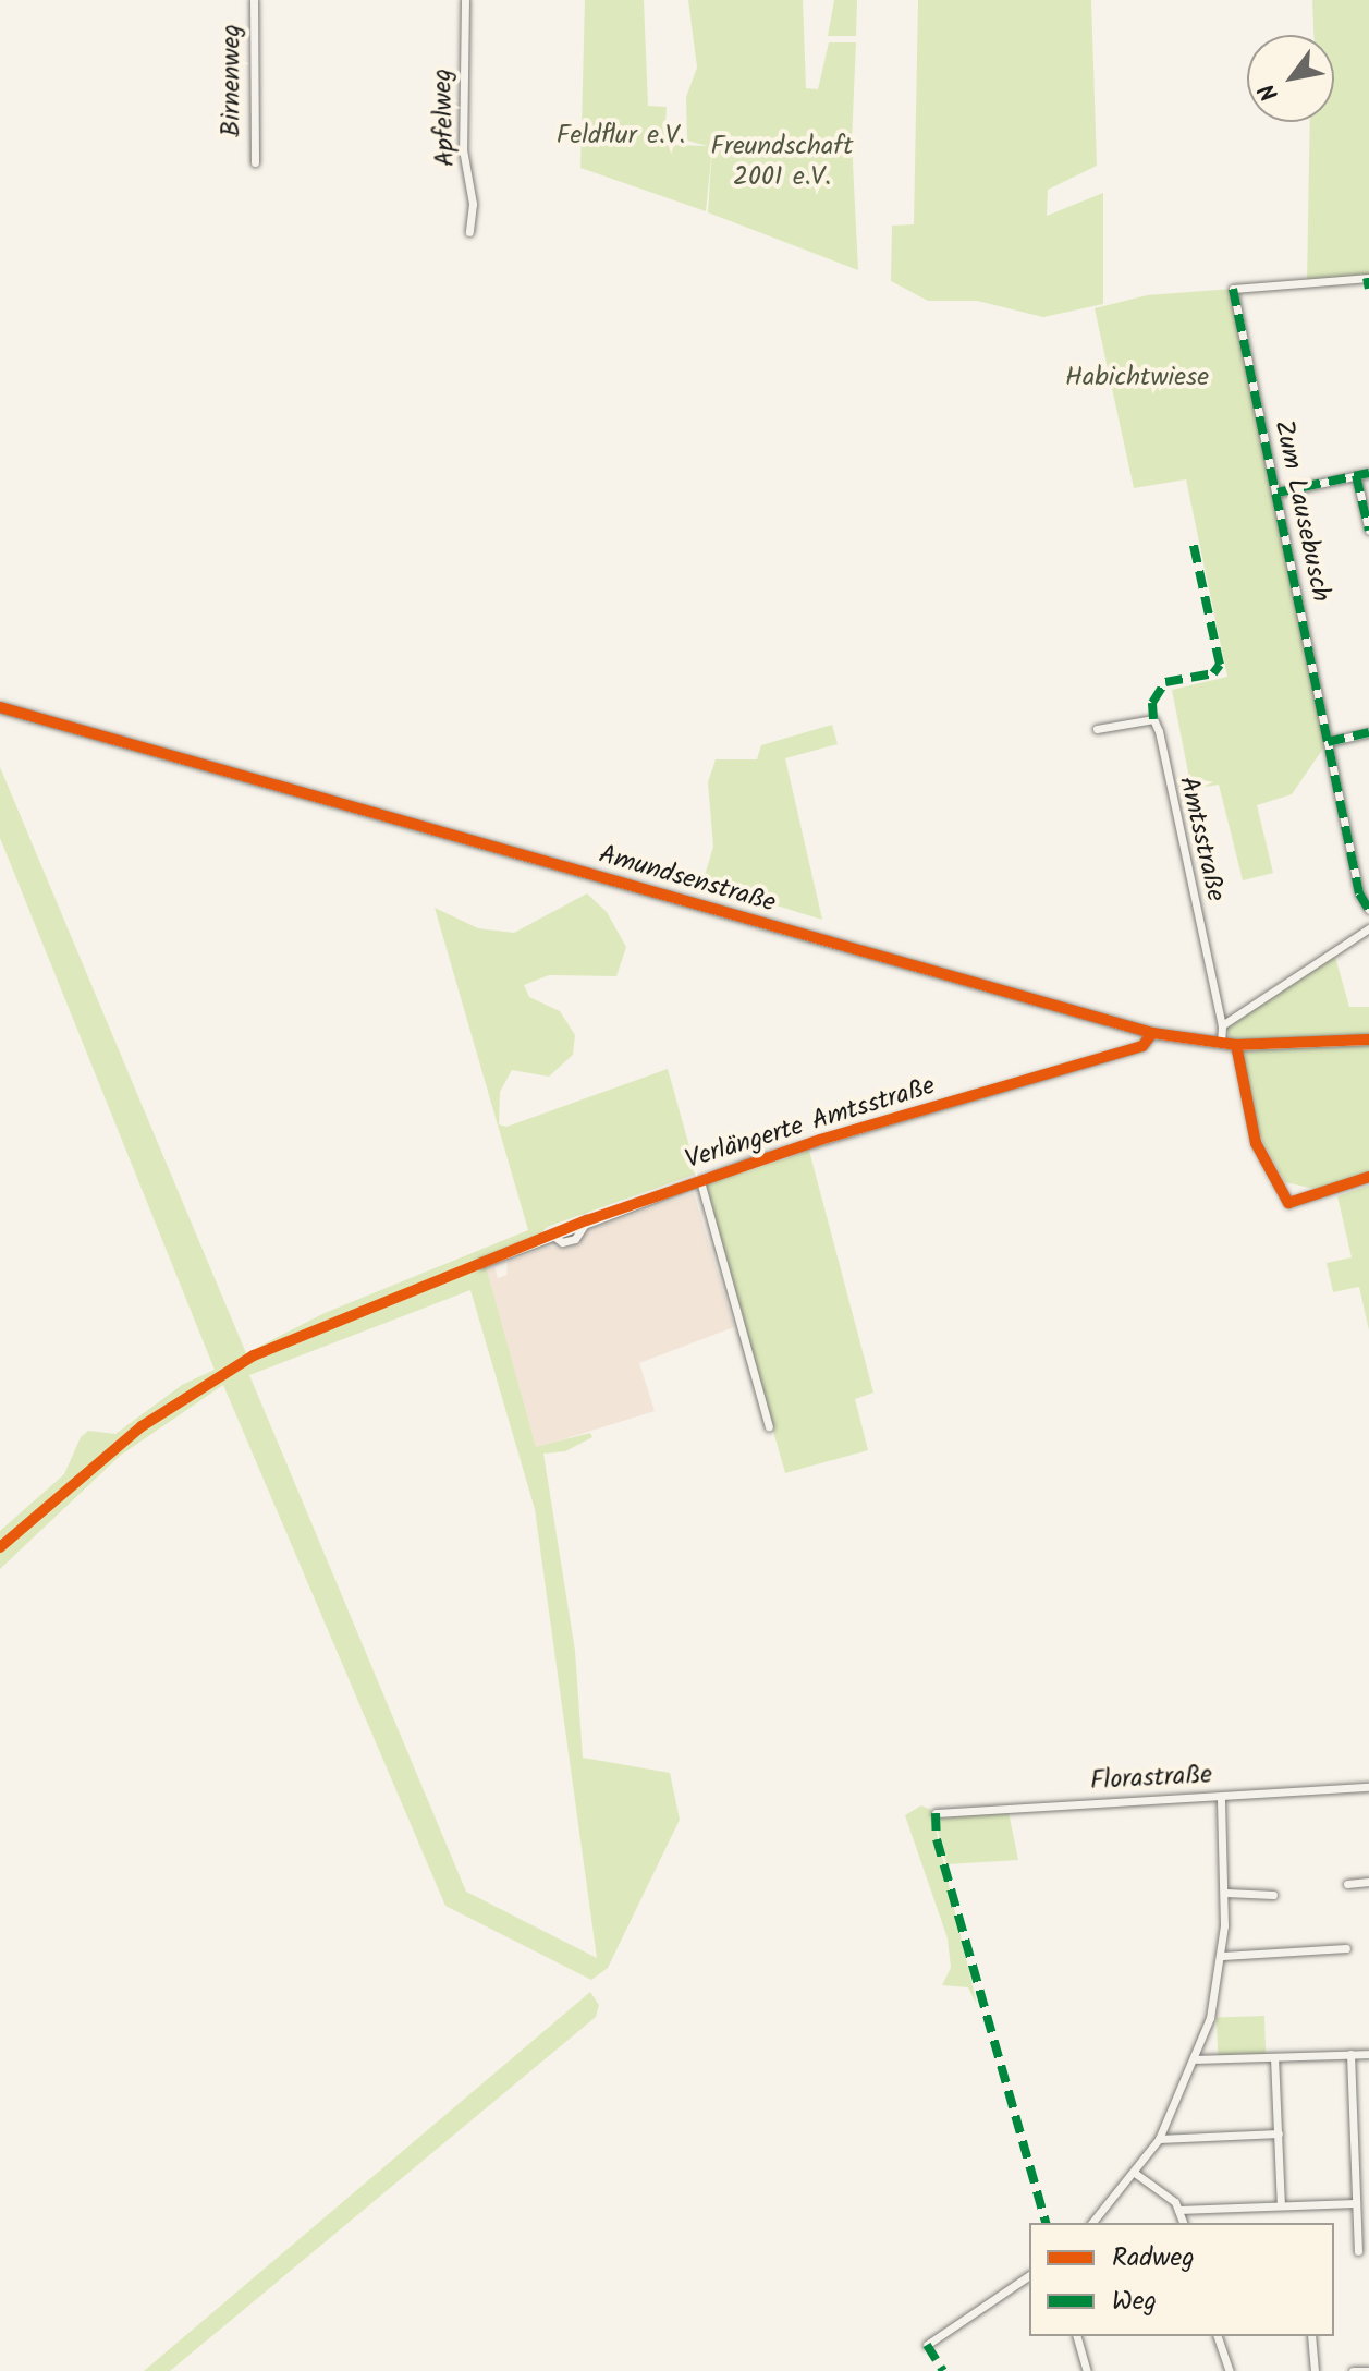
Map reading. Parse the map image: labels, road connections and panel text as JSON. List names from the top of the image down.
{
  "streets": {
    "street": [
      "Birnenweg",
      "Apfelweg",
      "Zum Lausebusch",
      "Amtsstraße",
      "Amundsenstraße",
      "Verlängerte Amtsstraße",
      "Florastraße"
    ]
  },
  "crossings": [
    ["Amtsstraße", "Amundsenstraße"],
    ["Amundsenstraße", "Verlängerte Amtsstraße"]
  ],
  "parks": ["Feldflur e.V.", "Freundschaft 2001 e.V.", "Habichtwiese"],
  "legend": ["Radweg", "Weg"],
  "north": "bottom left"
}
